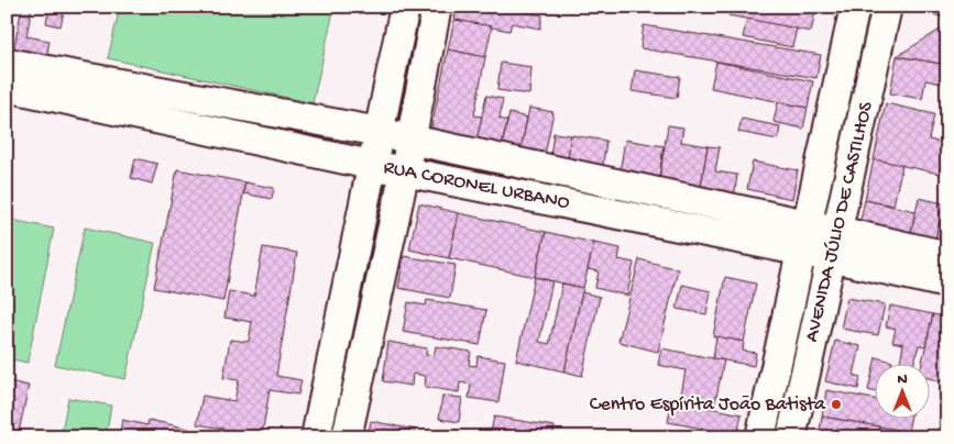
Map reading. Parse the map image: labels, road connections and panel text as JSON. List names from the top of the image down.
{
  "streets": {
    "street": ["RUA CORONEL URBANO", "AVENIDA JÚLIO DE CASTILHOS"]
  },
  "crossings": [
    ["RUA CORONEL URBANO", "AVENIDA JÚLIO DE CASTILHOS"]
  ],
  "places": ["Centro Espírita João Batista"],
  "north": "top"
}
